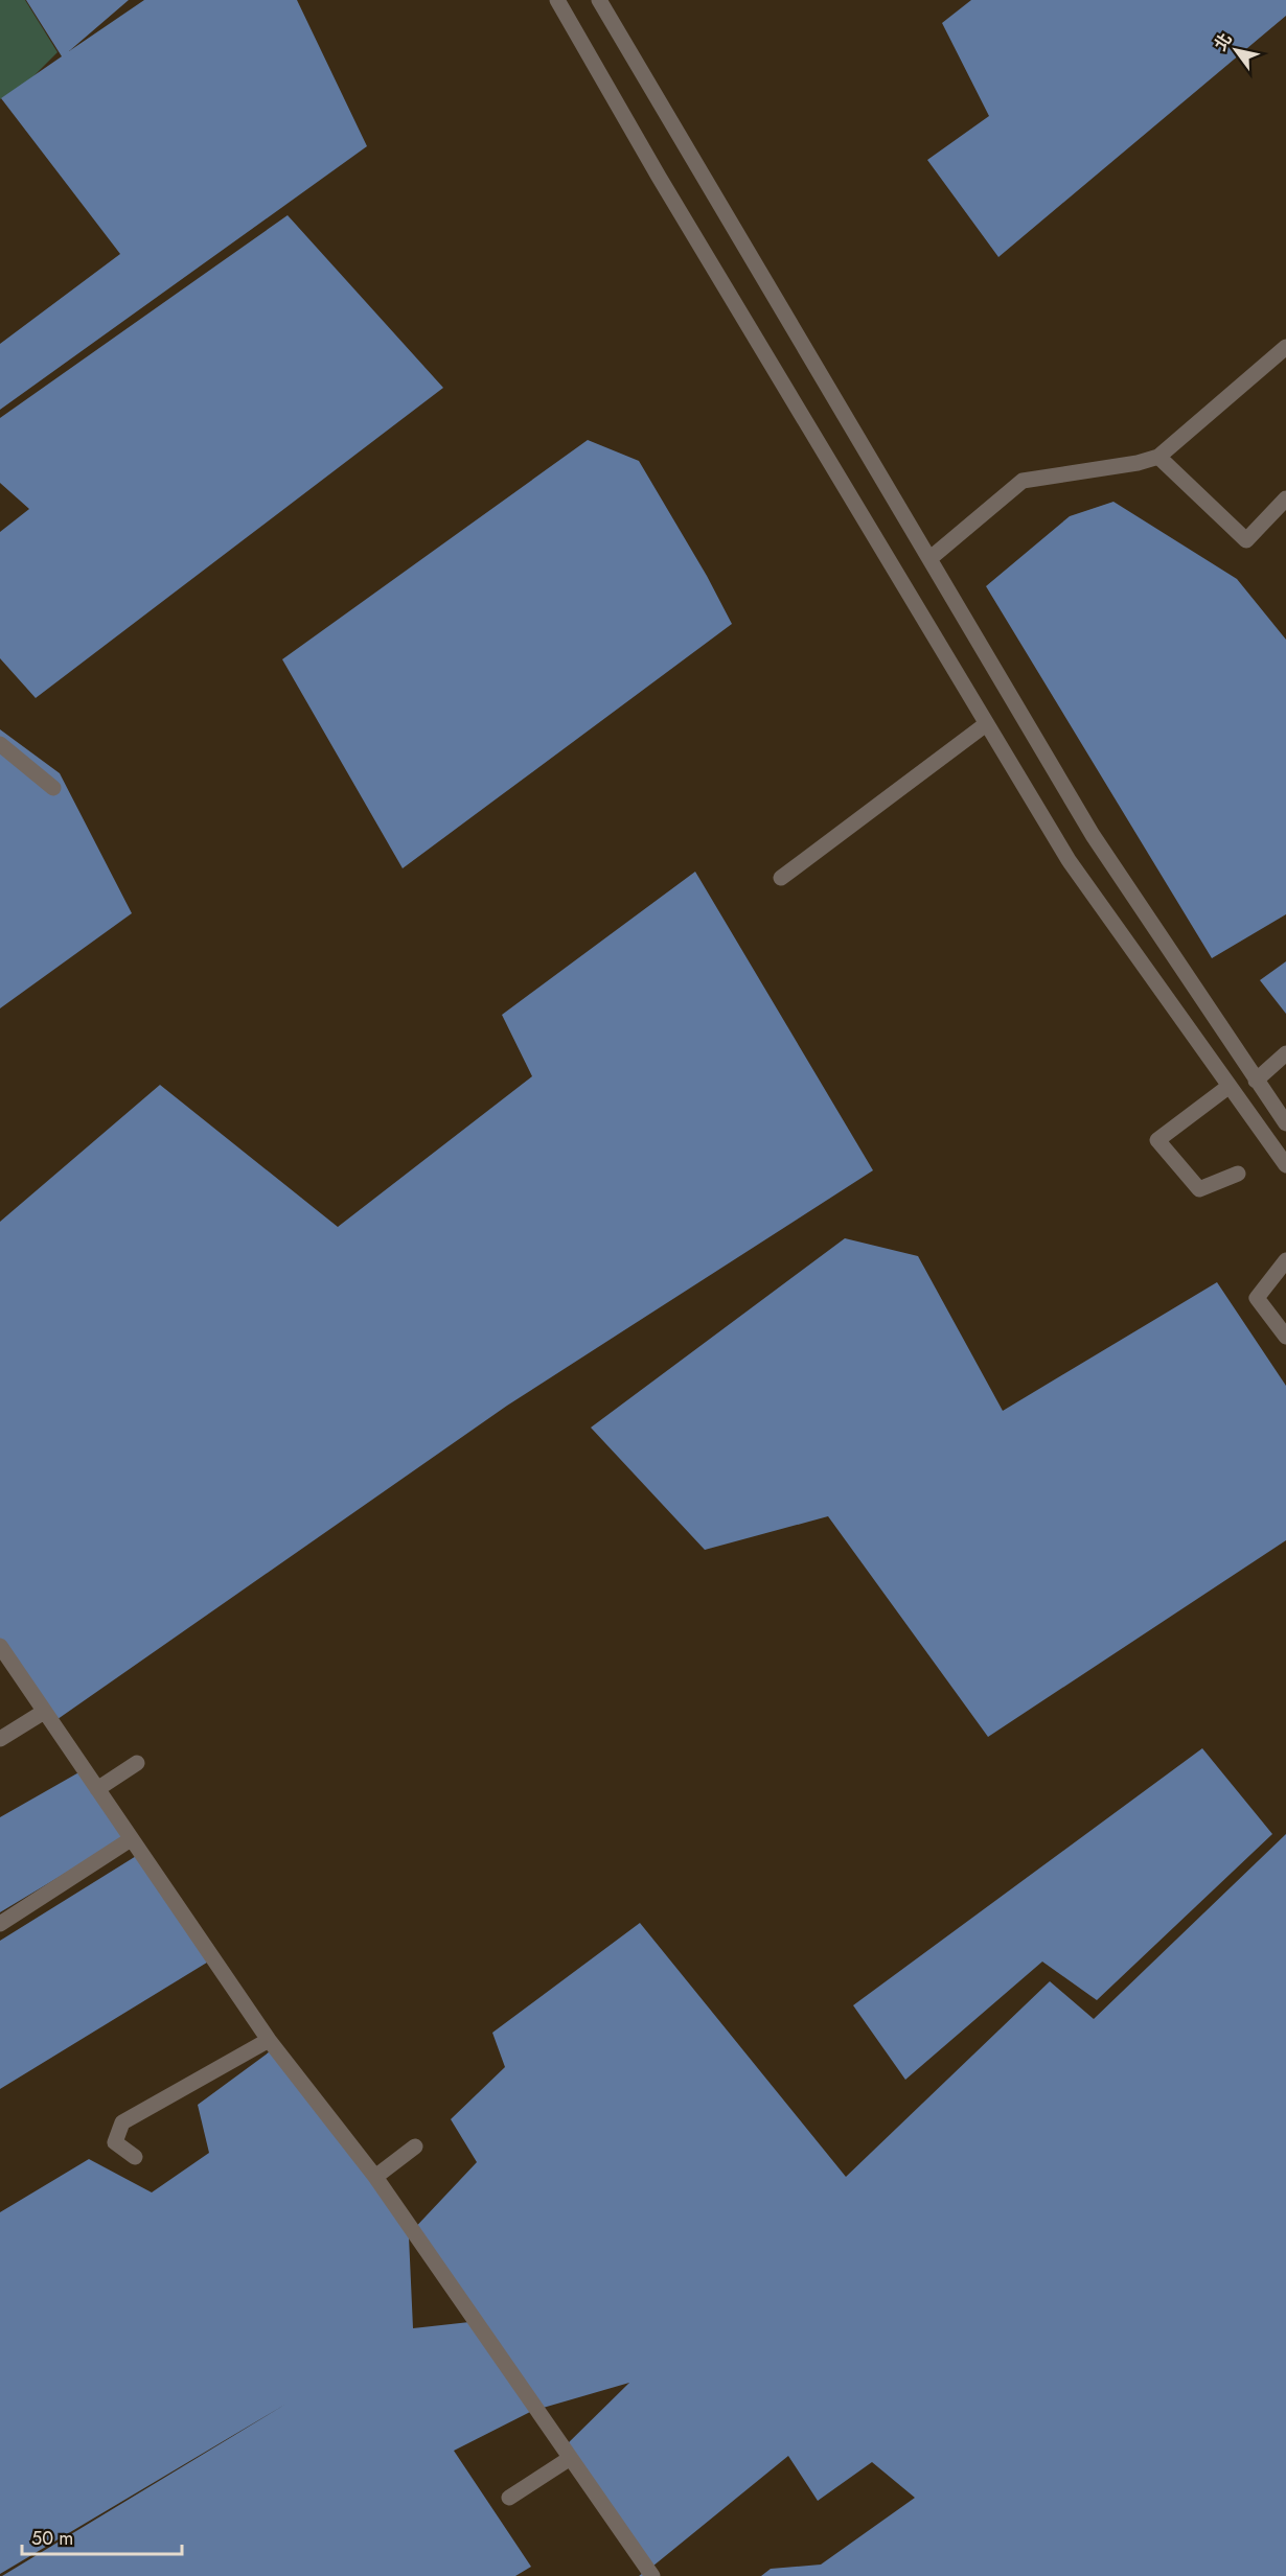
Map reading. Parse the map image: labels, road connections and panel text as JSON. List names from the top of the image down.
{
  "scale_bar": "50 m",
  "north": "top left"
}
